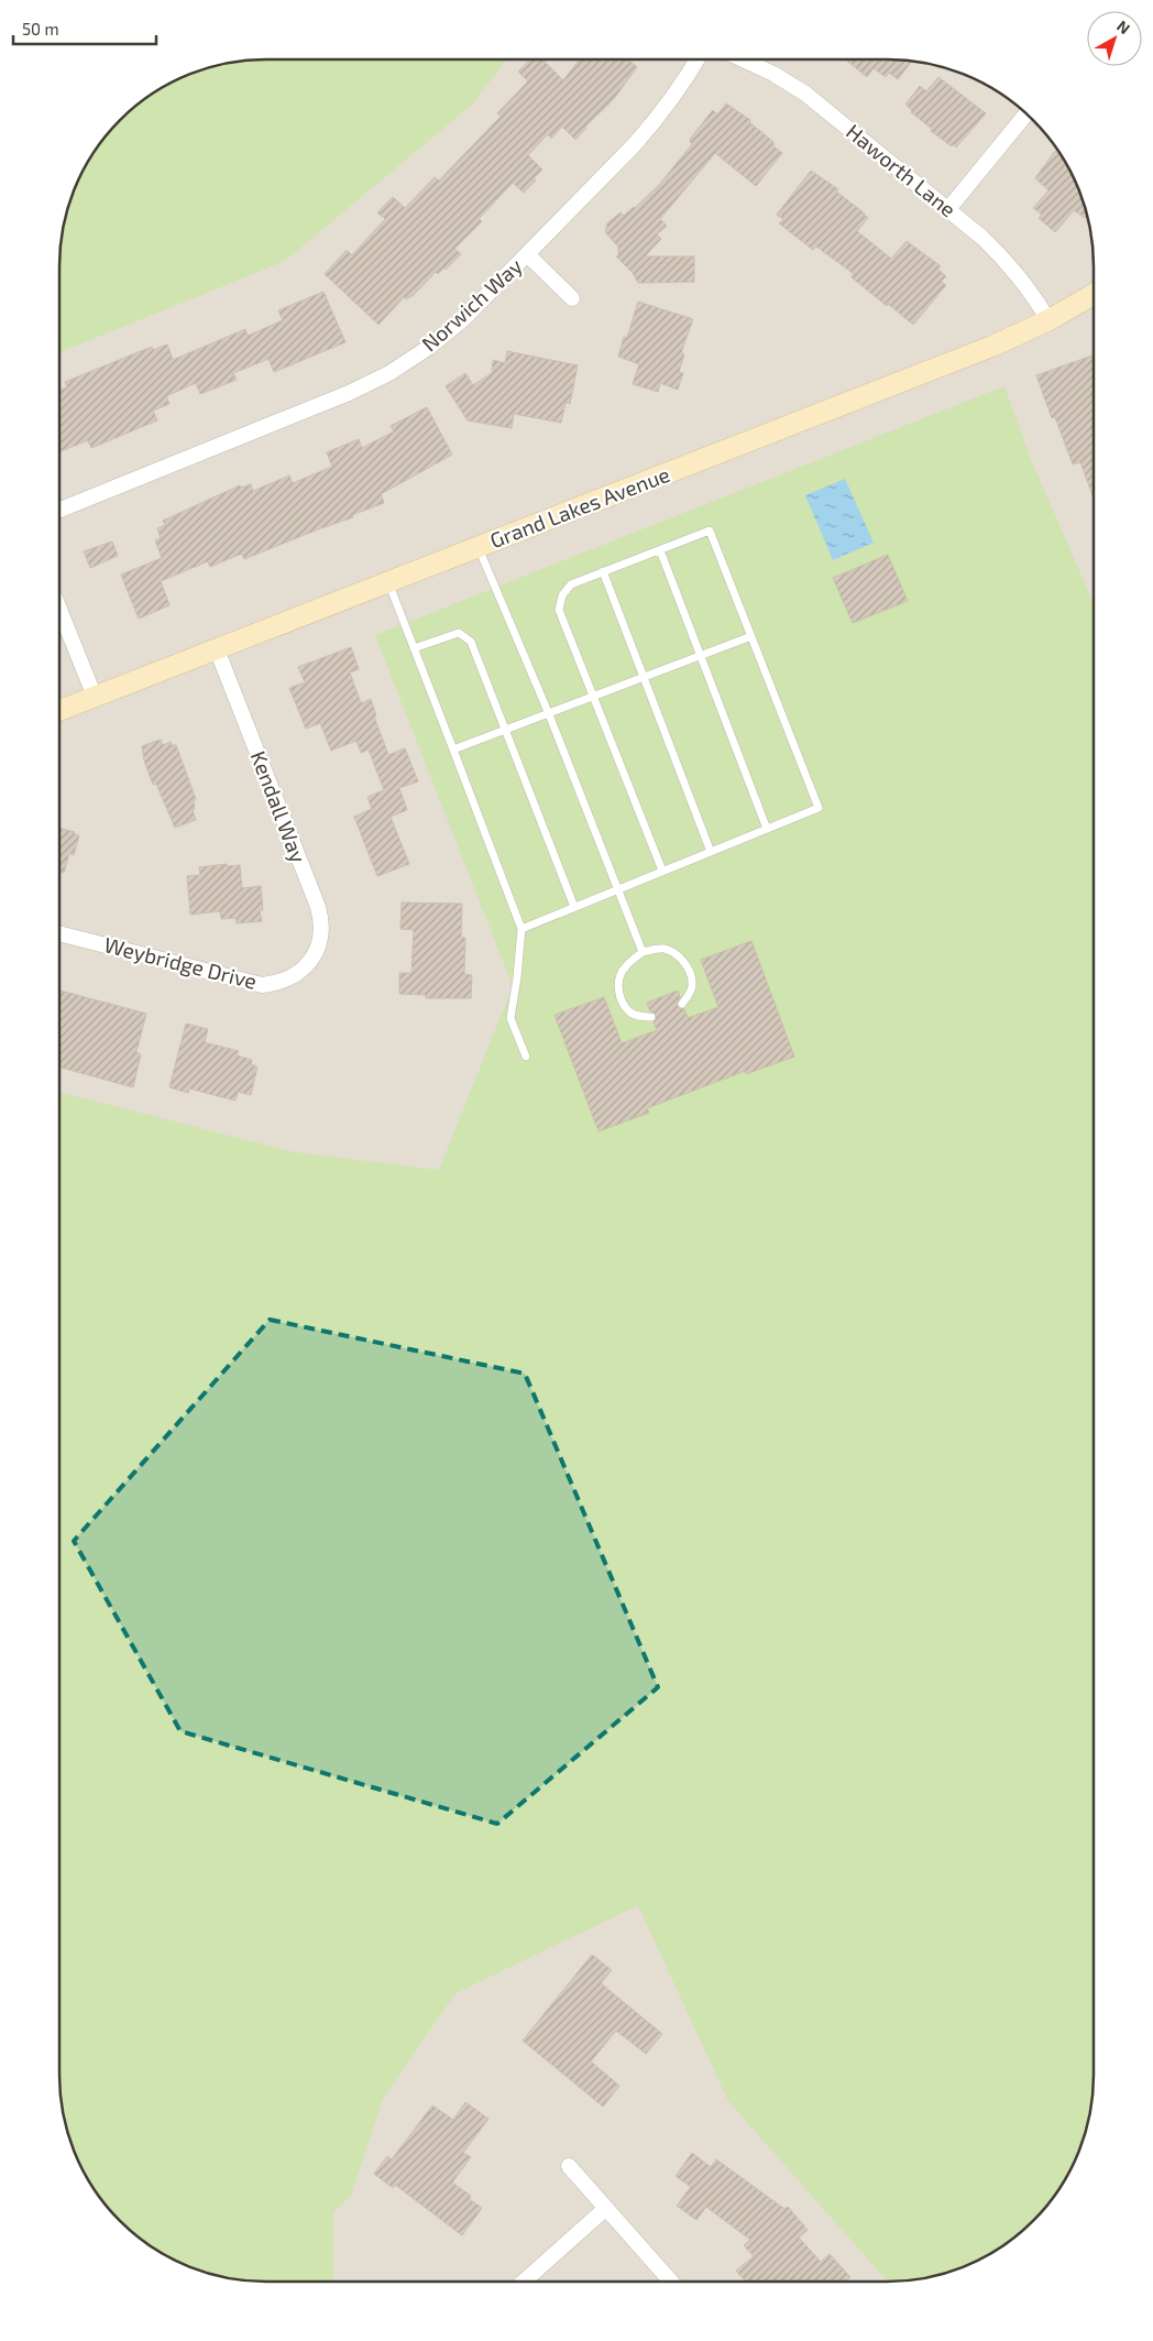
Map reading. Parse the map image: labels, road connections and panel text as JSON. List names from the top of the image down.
{
  "streets": {
    "street": [
      "Haworth Lane",
      "Norwich Way",
      "Grand Lakes Avenue",
      "Kendall Way",
      "Weybridge Drive"
    ]
  },
  "crossings": [
    ["Haworth Lane", "Grand Lakes Avenue"],
    ["Grand Lakes Avenue", "Kendall Way"],
    ["Kendall Way", "Weybridge Drive"]
  ],
  "scale_bar": "50 m",
  "north": "top right"
}
